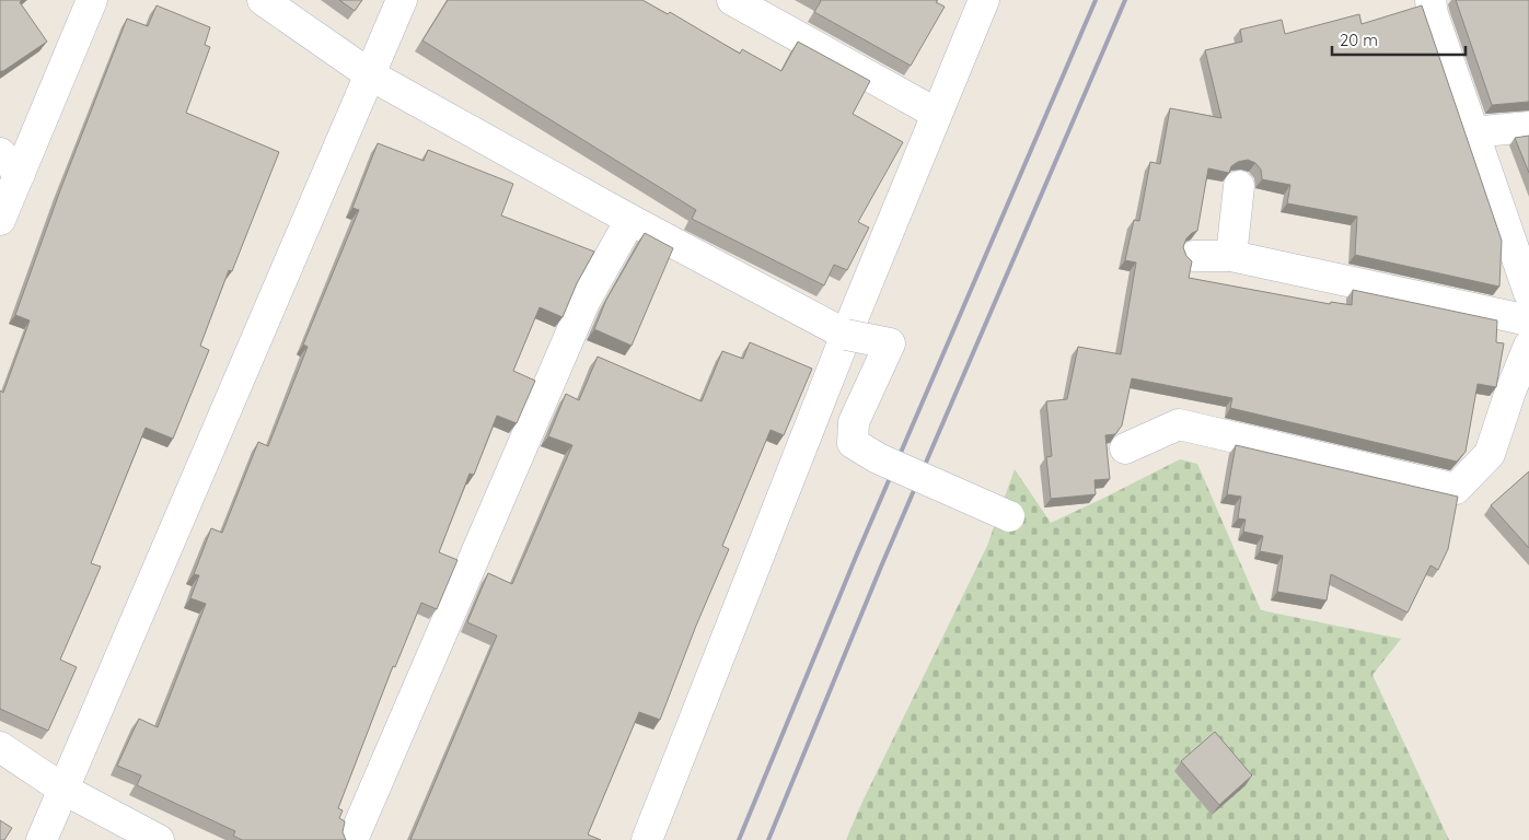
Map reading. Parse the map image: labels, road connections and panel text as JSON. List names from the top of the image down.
{
  "scale_bar": "20 m"
}
